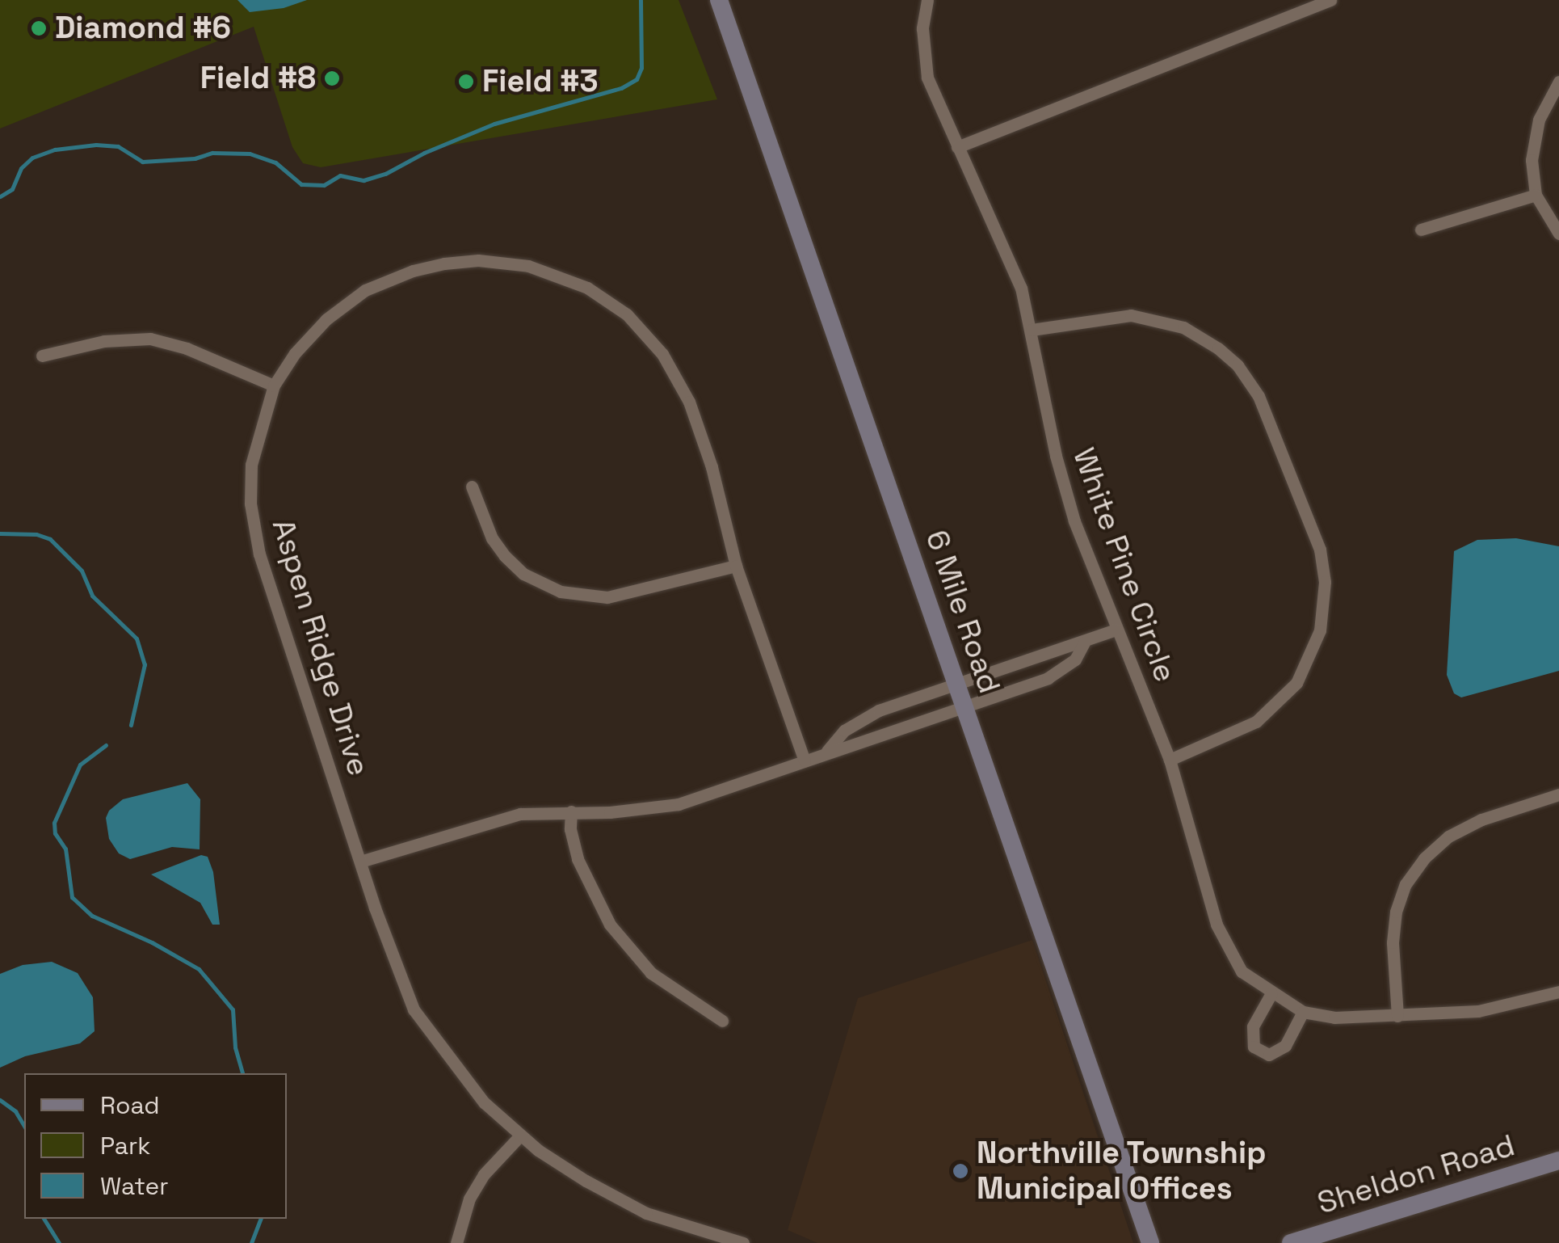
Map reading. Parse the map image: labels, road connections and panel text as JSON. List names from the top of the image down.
{
  "streets": {
    "street": [
      "White Pine Circle",
      "6 Mile Road",
      "Aspen Ridge Drive",
      "Sheldon Road"
    ]
  },
  "places": [
    "Diamond #6",
    "Field #8",
    "Field #3",
    "Northville Township Municipal Offices"
  ],
  "legend": ["Road", "Park", "Water"]
}
